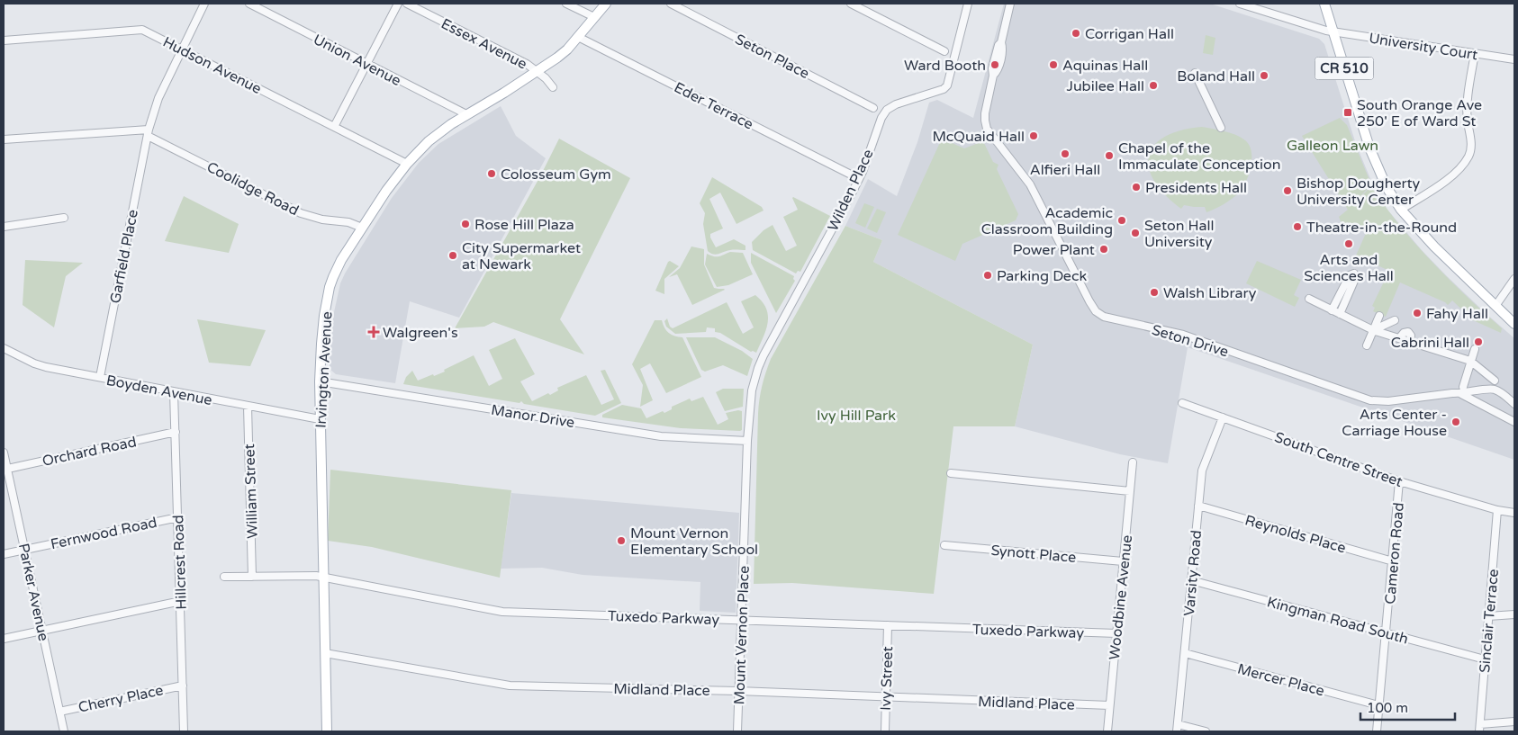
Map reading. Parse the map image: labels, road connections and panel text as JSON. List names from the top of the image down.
{
  "streets": {
    "main road": ["CR 510", "Irvington Avenue"],
    "street": [
      "Essex Avenue",
      "University Court",
      "Seton Place",
      "Union Avenue",
      "Hudson Avenue",
      "Eder Terrace",
      "Coolidge Road",
      "Wilden Place",
      "Garfield Place",
      "Seton Drive",
      "Boyden Avenue",
      "Manor Drive",
      "Orchard Road",
      "South Centre Street",
      "William Street",
      "Fernwood Road",
      "Reynolds Place",
      "Synott Place",
      "Cameron Road",
      "Hillcrest Road",
      "Varsity Road",
      "Parker Avenue",
      "Woodbine Avenue",
      "Tuxedo Parkway",
      "Kingman Road South",
      "Sinclair Terrace",
      "Mount Vernon Place",
      "Ivy Street",
      "Mercer Place",
      "Midland Place",
      "Cherry Place"
    ]
  },
  "crossings": [
    ["Essex Avenue", "Irvington Avenue"],
    ["University Court", "CR 510"],
    ["Union Avenue", "Irvington Avenue"],
    ["Hudson Avenue", "Garfield Place"],
    ["Hudson Avenue", "Irvington Avenue"],
    ["Eder Terrace", "Irvington Avenue"],
    ["Coolidge Road", "Garfield Place"],
    ["Coolidge Road", "Irvington Avenue"],
    ["Wilden Place", "Mount Vernon Place"],
    ["Garfield Place", "Boyden Avenue"],
    ["Irvington Avenue", "Boyden Avenue"],
    ["Irvington Avenue", "Manor Drive"],
    ["Irvington Avenue", "Tuxedo Parkway"],
    ["Irvington Avenue", "Midland Place"],
    ["Boyden Avenue", "William Street"],
    ["Boyden Avenue", "Hillcrest Road"],
    ["Manor Drive", "Mount Vernon Place"],
    ["Orchard Road", "Hillcrest Road"],
    ["Orchard Road", "Parker Avenue"],
    ["South Centre Street", "Cameron Road"],
    ["South Centre Street", "Varsity Road"],
    ["South Centre Street", "Sinclair Terrace"],
    ["William Street", "Tuxedo Parkway"],
    ["Fernwood Road", "Hillcrest Road"],
    ["Fernwood Road", "Parker Avenue"],
    ["Reynolds Place", "Cameron Road"],
    ["Reynolds Place", "Varsity Road"],
    ["Synott Place", "Woodbine Avenue"],
    ["Cameron Road", "Kingman Road South"],
    ["Cameron Road", "Mercer Place"],
    ["Hillcrest Road", "Cherry Place"],
    ["Varsity Road", "Kingman Road South"],
    ["Varsity Road", "Mercer Place"],
    ["Parker Avenue", "Cherry Place"],
    ["Woodbine Avenue", "Tuxedo Parkway"],
    ["Woodbine Avenue", "Midland Place"],
    ["Tuxedo Parkway", "Mount Vernon Place"],
    ["Tuxedo Parkway", "Ivy Street"],
    ["Kingman Road South", "Sinclair Terrace"],
    ["Mount Vernon Place", "Midland Place"],
    ["Ivy Street", "Midland Place"]
  ],
  "parks": ["Galleon Lawn", "Ivy Hill Park"],
  "places": {
    "other": [
      "Corrigan Hall",
      "Ward Booth",
      "Aquinas Hall",
      "Boland Hall",
      "Jubilee Hall",
      "McQuaid Hall",
      "Alfieri Hall",
      "Chapel of the Immaculate Conception",
      "Colosseum Gym",
      "Presidents Hall",
      "Bishop Dougherty University Center",
      "Academic Classroom Building",
      "Rose Hill Plaza",
      "Theatre-in-the-Round",
      "Seton Hall University",
      "Arts and Sciences Hall",
      "Power Plant",
      "City Supermarket at Newark",
      "Parking Deck",
      "Walsh Library",
      "Fahy Hall",
      "Cabrini Hall",
      "Arts Center - Carriage House",
      "Mount Vernon Elementary School"
    ],
    "transit": ["South Orange Ave 250' E of Ward St"],
    "health": ["Walgreen's"]
  },
  "scale_bar": "100 m"
}
